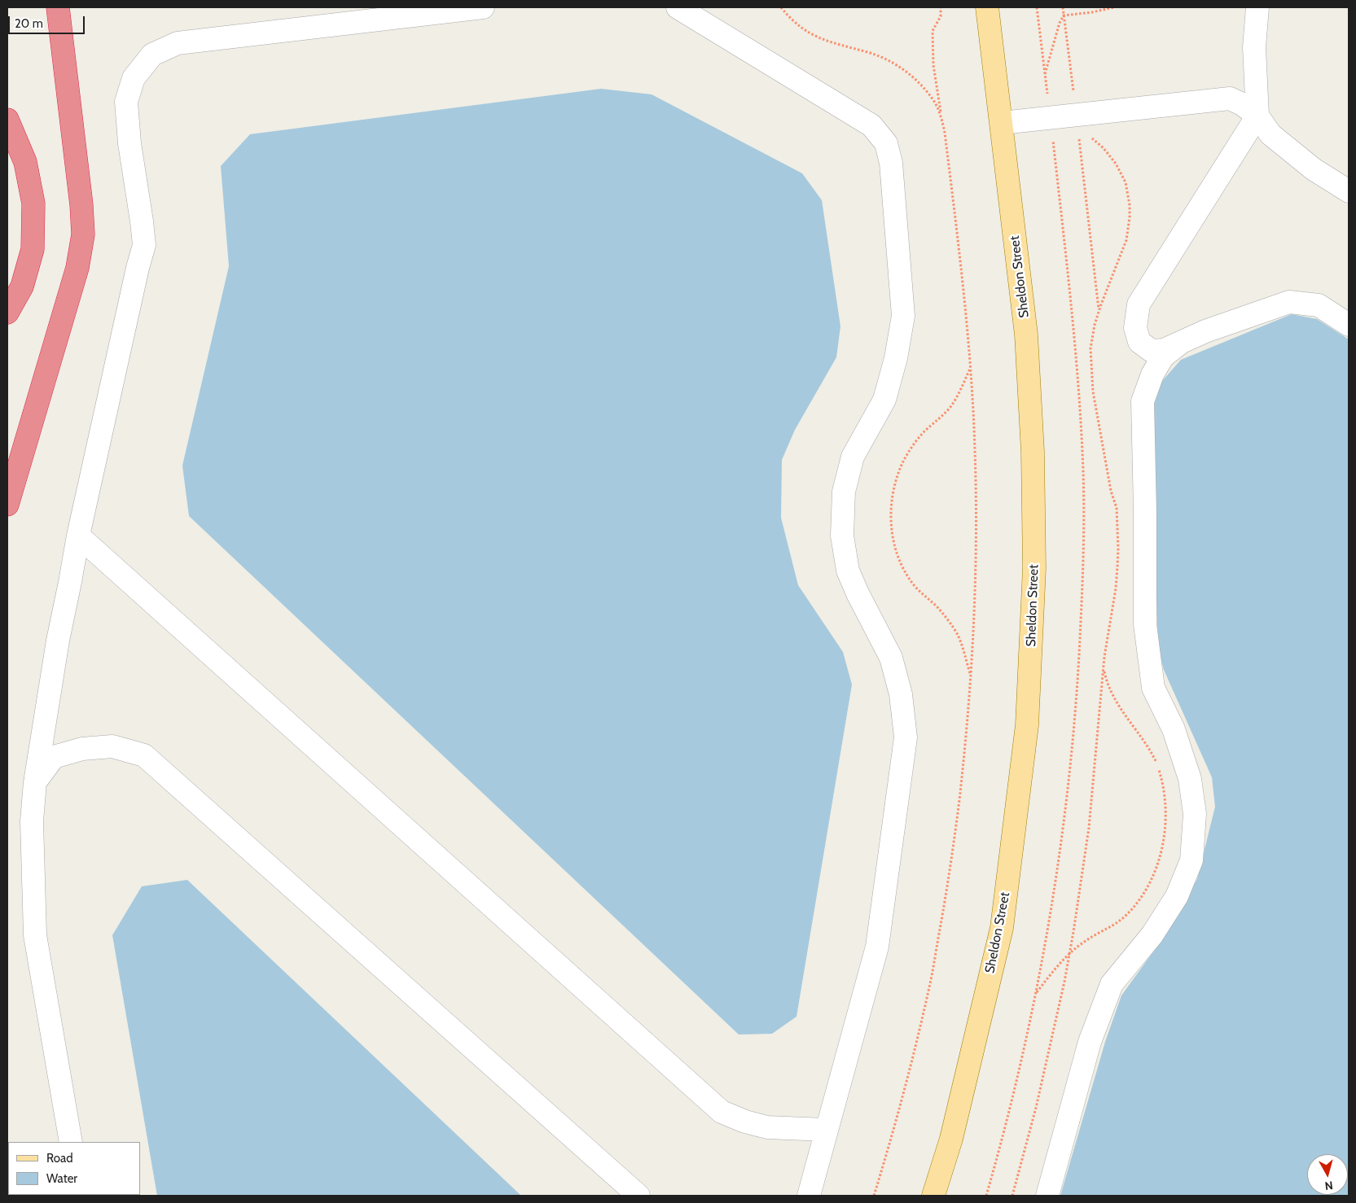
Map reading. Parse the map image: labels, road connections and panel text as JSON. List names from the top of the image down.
{
  "streets": {
    "main road": ["Sheldon Street"]
  },
  "legend": ["Road", "Water"],
  "scale_bar": "20 m",
  "north": "bottom"
}
